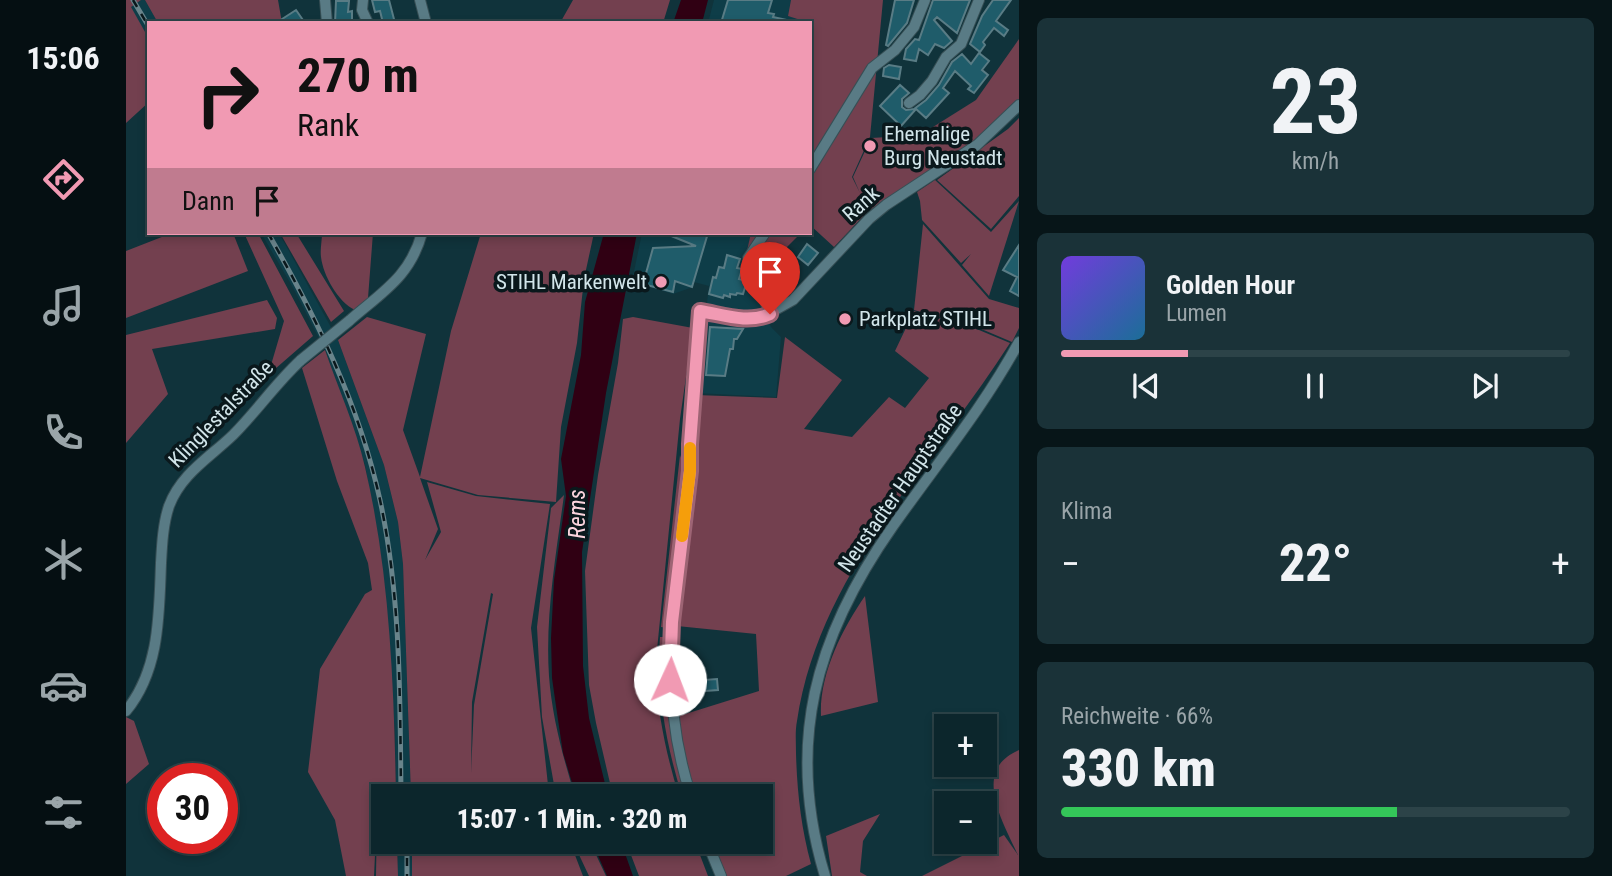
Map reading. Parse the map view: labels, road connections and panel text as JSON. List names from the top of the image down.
{
  "streets": {
    "street": ["Rank", "Klinglestalstraße", "Neustadter Hauptstraße"]
  },
  "water": ["Rems"],
  "places": ["Ehemalige Burg Neustadt", "STIHL Markenwelt", "Parkplatz STIHL"],
  "page": {
    "tabs": "15:06",
    "tile": [
      ["23", "km/h"],
      "Klima",
      ["Reichweite · 66%", "330 km"]
    ],
    "turn": ["270 m", "Rank"],
    "then": "Dann",
    "song": ["Golden Hour", "Lumen"],
    "heat": ["−", "22°", "+"],
    "map_buttons": ["+", "−"],
    "limit": "30",
    "trip": "15:07 · 1 Min. · 320 m"
  }
}
